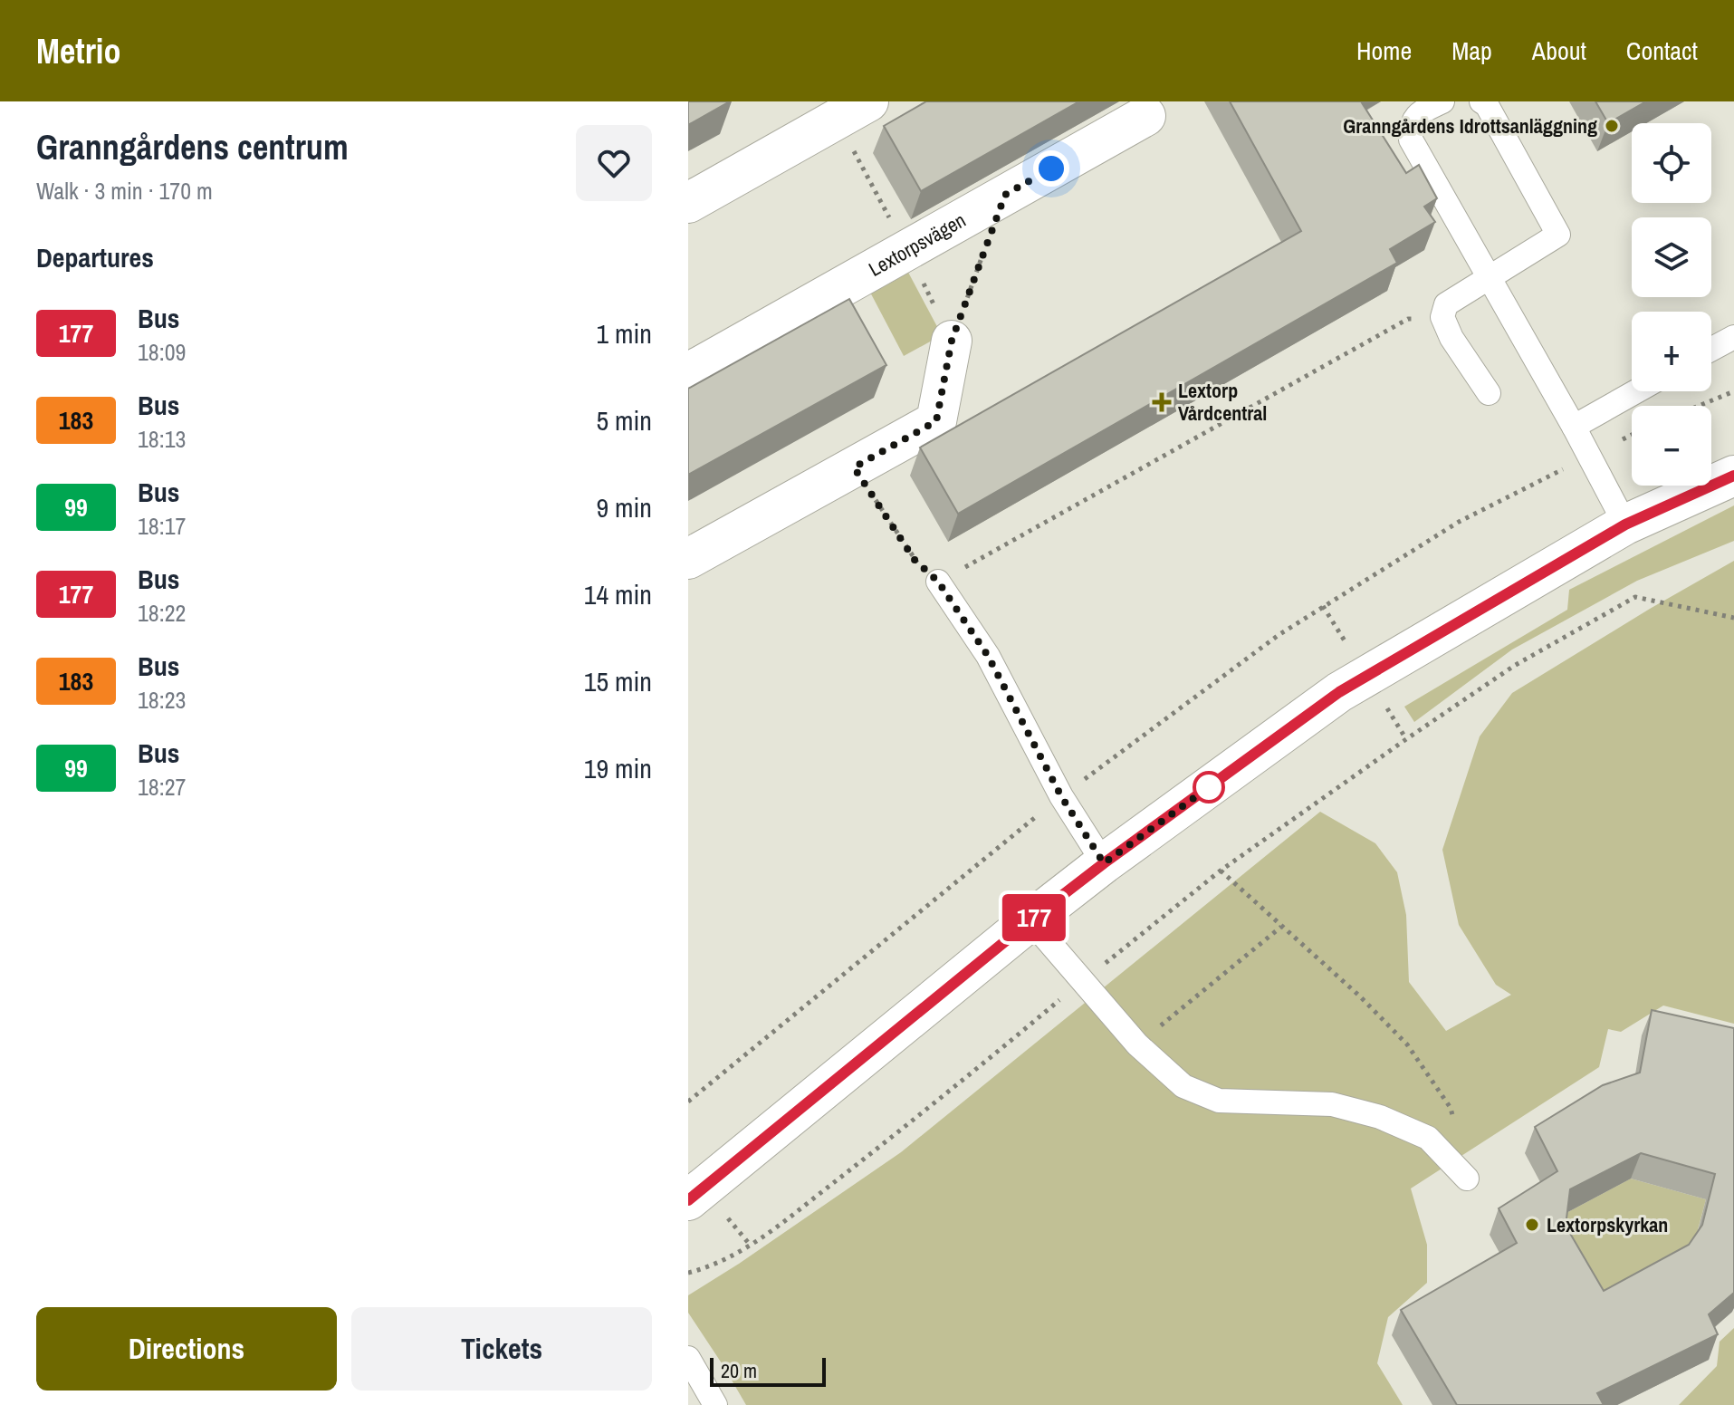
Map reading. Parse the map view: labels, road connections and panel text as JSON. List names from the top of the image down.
{
  "streets": {
    "street": ["Lextorpsvägen"]
  },
  "places": {
    "other": ["Granngårdens Idrottsanläggning", "Lextorpskyrkan"],
    "health": ["Lextorp Vårdcentral"]
  },
  "lines": ["bus line 177"],
  "scale_bar": "20 m",
  "page": {
    "header": "Metrio",
    "nav": [
      "Home",
      "Map",
      "About",
      "Contact"
    ],
    "heading": [
      ["Granngårdens centrum", "Walk · 3 min · 170 m"],
      "Departures"
    ],
    "on_map": "177",
    "map_buttons": ["+", "−"],
    "list": [
      {
        "mark": "177",
        "name": "Bus",
        "note": "18:09",
        "value": "1 min"
      },
      {
        "mark": "183",
        "name": "Bus",
        "note": "18:13",
        "value": "5 min"
      },
      {
        "mark": "99",
        "name": "Bus",
        "note": "18:17",
        "value": "9 min"
      },
      {
        "mark": "177",
        "name": "Bus",
        "note": "18:22",
        "value": "14 min"
      },
      {
        "mark": "183",
        "name": "Bus",
        "note": "18:23",
        "value": "15 min"
      },
      {
        "mark": "99",
        "name": "Bus",
        "note": "18:27",
        "value": "19 min"
      }
    ],
    "buttons": ["Directions", "Tickets"],
    "scale": "20 m"
  }
}
